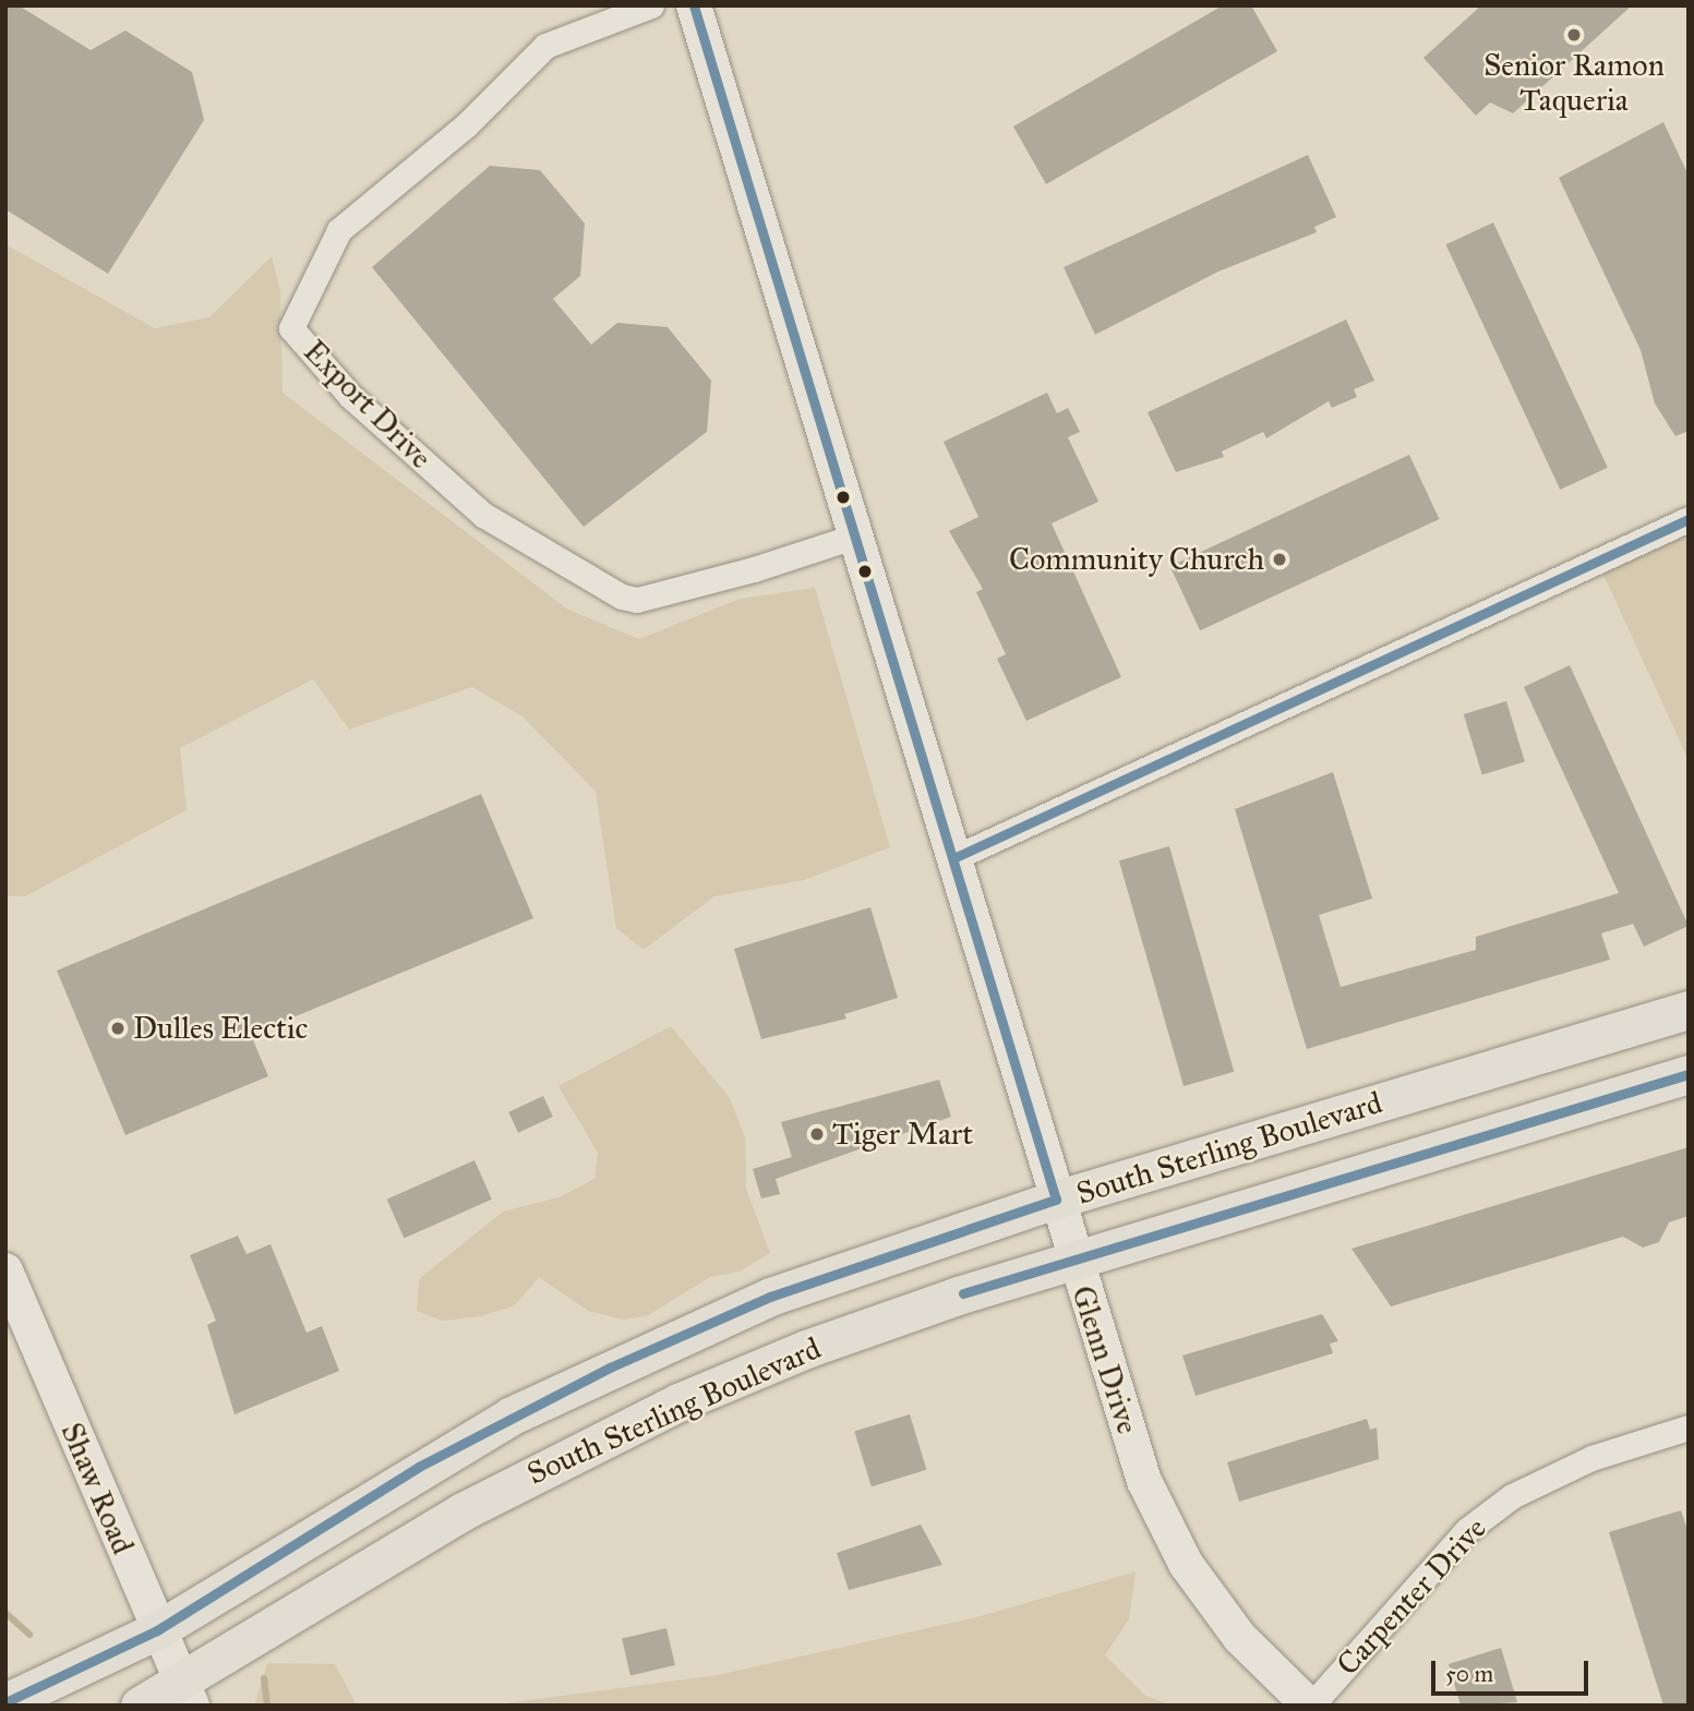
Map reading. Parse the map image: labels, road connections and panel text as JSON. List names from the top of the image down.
{
  "streets": {
    "main road": ["South Sterling Boulevard"],
    "street": [
      "Export Drive",
      "Glenn Drive",
      "Shaw Road",
      "Carpenter Drive"
    ]
  },
  "crossings": [
    ["Export Drive", "Glenn Drive"],
    ["South Sterling Boulevard", "Glenn Drive"],
    ["South Sterling Boulevard", "Shaw Road"],
    ["Glenn Drive", "Carpenter Drive"]
  ],
  "places": [
    "Senior Ramon Taqueria",
    "Community Church",
    "Dulles Electic",
    "Tiger Mart"
  ],
  "scale_bar": "50 m"
}
